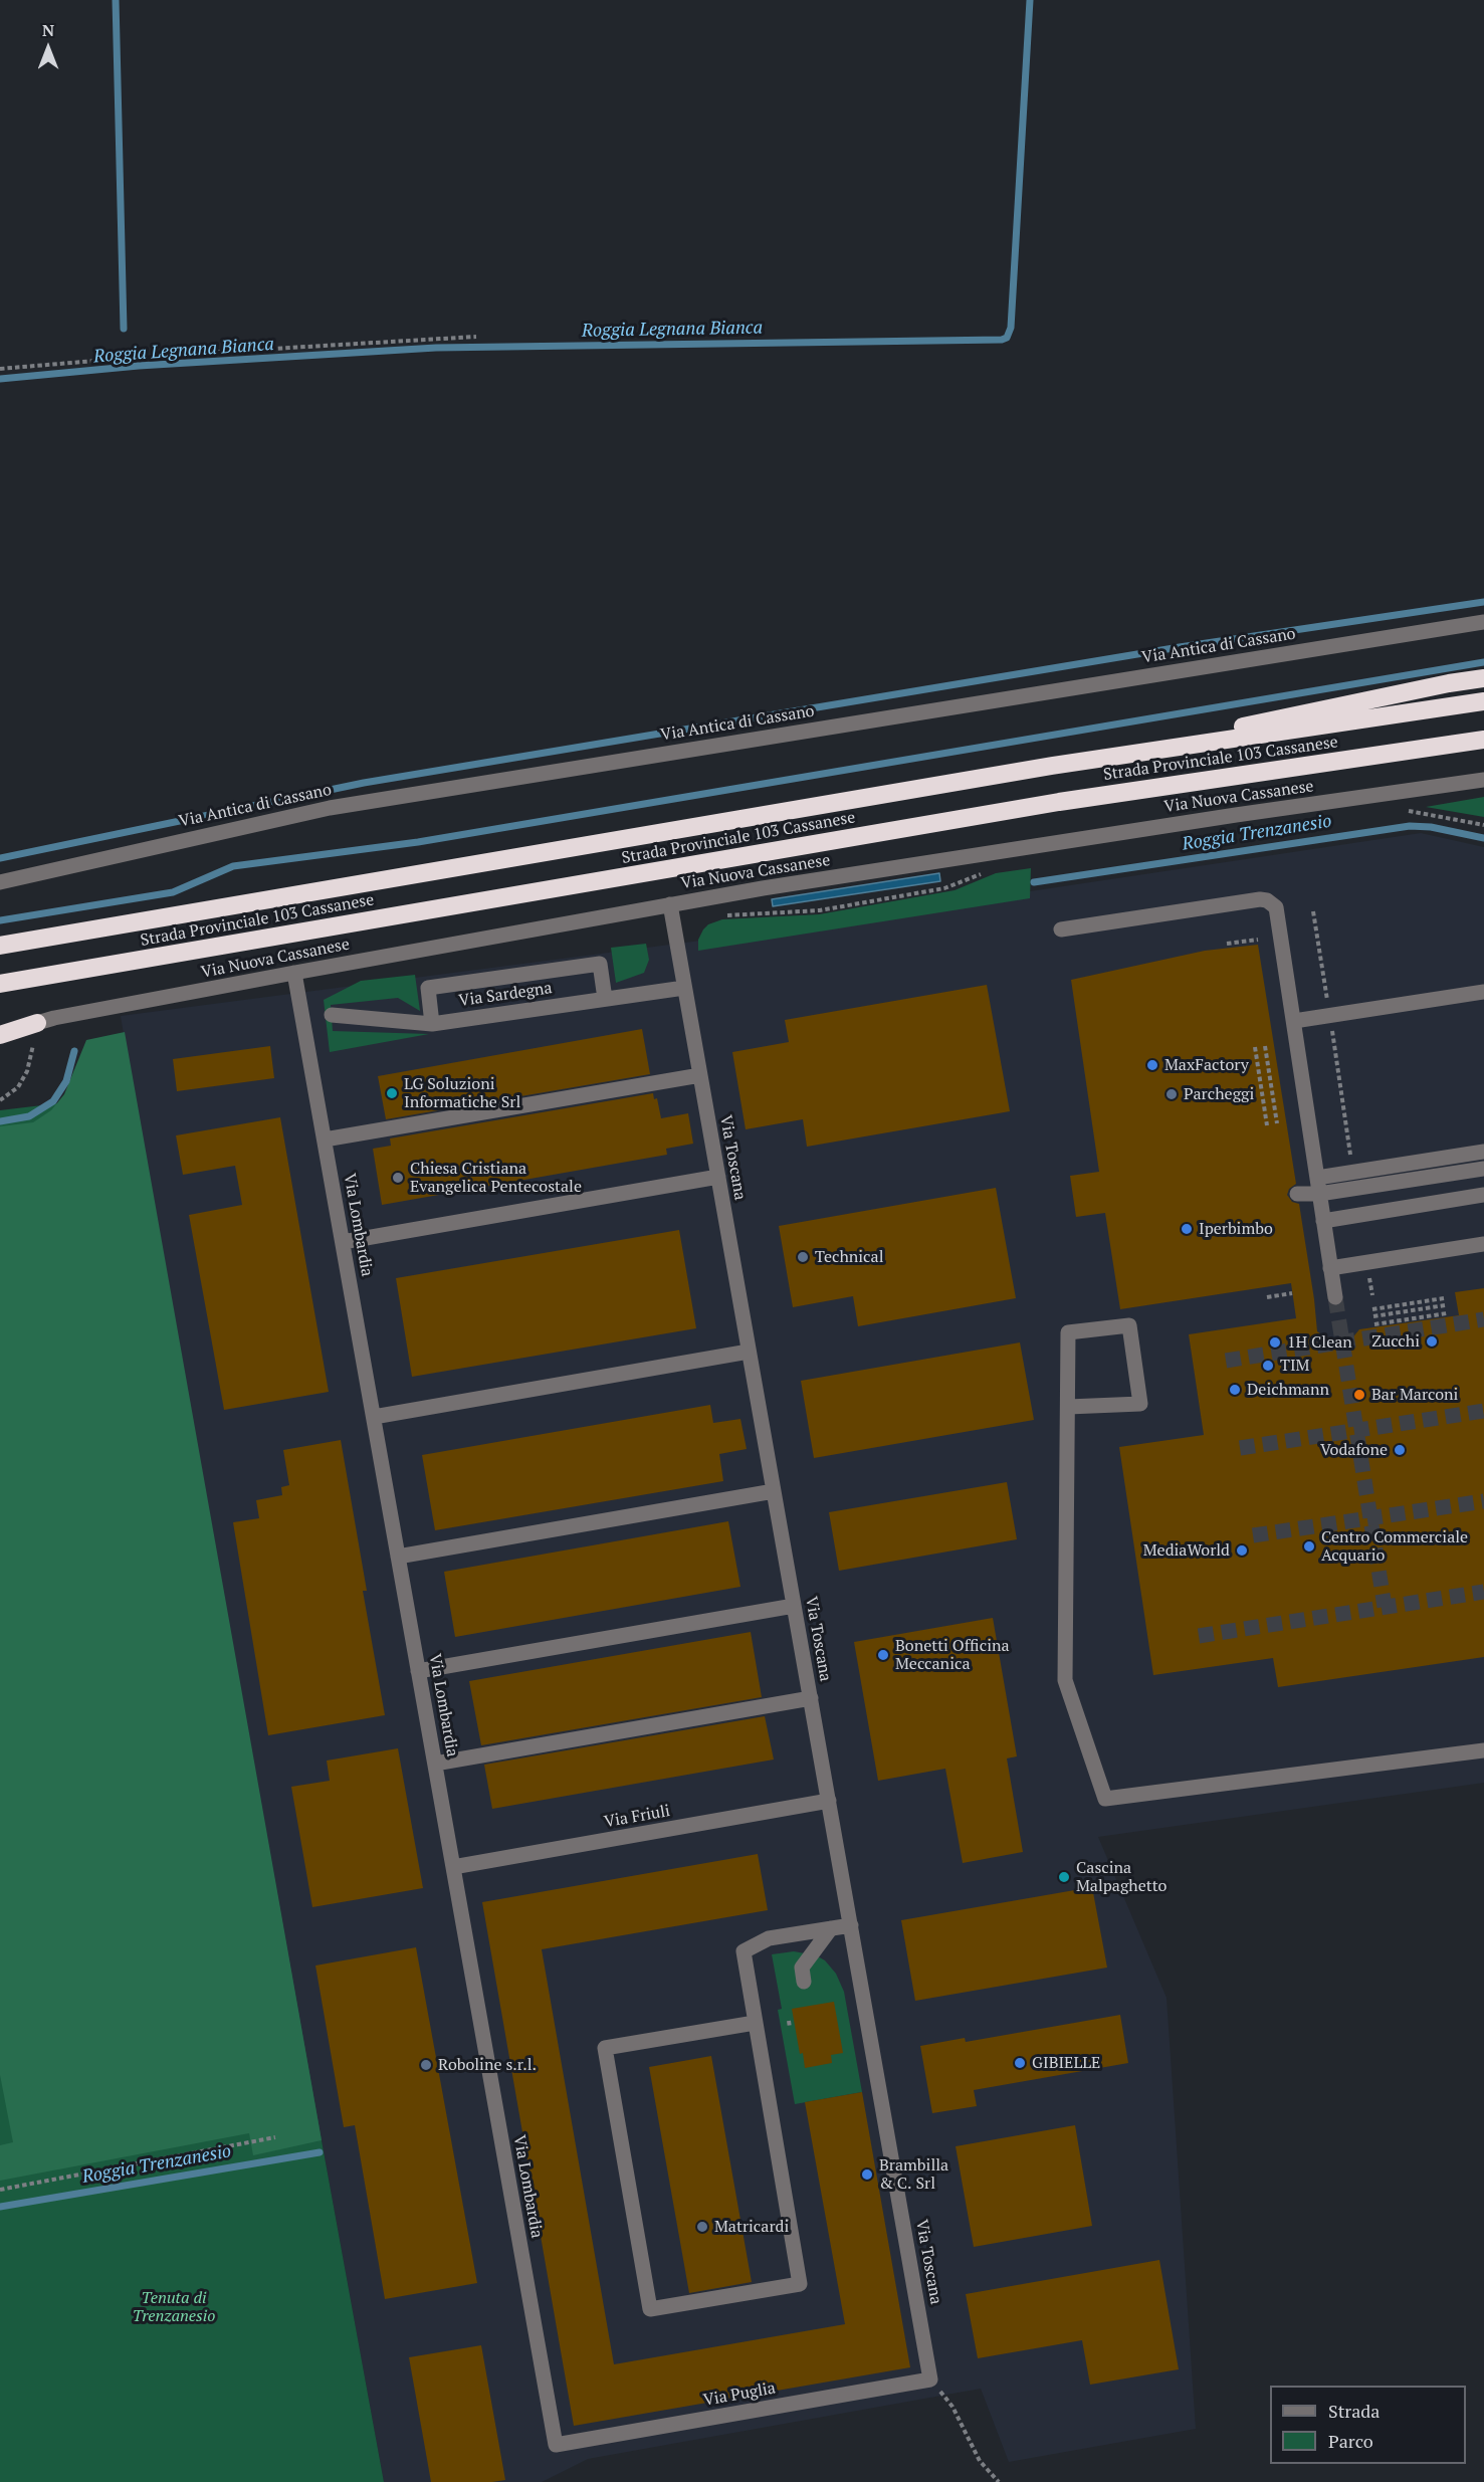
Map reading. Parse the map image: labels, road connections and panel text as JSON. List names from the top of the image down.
{
  "streets": {
    "highway": ["Strada Provinciale 103 Cassanese"],
    "street": [
      "Via Antica di Cassano",
      "Via Nuova Cassanese",
      "Via Sardegna",
      "Via Toscana",
      "Via Lombardia",
      "Via Friuli",
      "Via Puglia"
    ]
  },
  "crossings": [
    ["Via Nuova Cassanese", "Via Toscana"],
    ["Via Nuova Cassanese", "Via Lombardia"],
    ["Via Sardegna", "Via Toscana"],
    ["Via Toscana", "Via Friuli"],
    ["Via Toscana", "Via Puglia"],
    ["Via Lombardia", "Via Friuli"],
    ["Via Lombardia", "Via Puglia"]
  ],
  "water": ["Roggia Legnana Bianca", "Roggia Trenzanesio"],
  "parks": ["Tenuta di Trenzanesio"],
  "places": [
    "MaxFactory",
    "LG Soluzioni Informatiche Srl",
    "Parcheggi",
    "Chiesa Cristiana Evangelica Pentecostale",
    "Iperbimbo",
    "Technical",
    "Zucchi",
    "1H Clean",
    "TIM",
    "Deichmann",
    "Bar Marconi",
    "Vodafone",
    "Centro Commerciale Acquario",
    "MediaWorld",
    "Bonetti Officina Meccanica",
    "Cascina Malpaghetto",
    "GIBIELLE",
    "Roboline s.r.l.",
    "Brambilla & C. Srl",
    "Matricardi"
  ],
  "legend": ["Strada", "Parco"],
  "north": "top"
}
